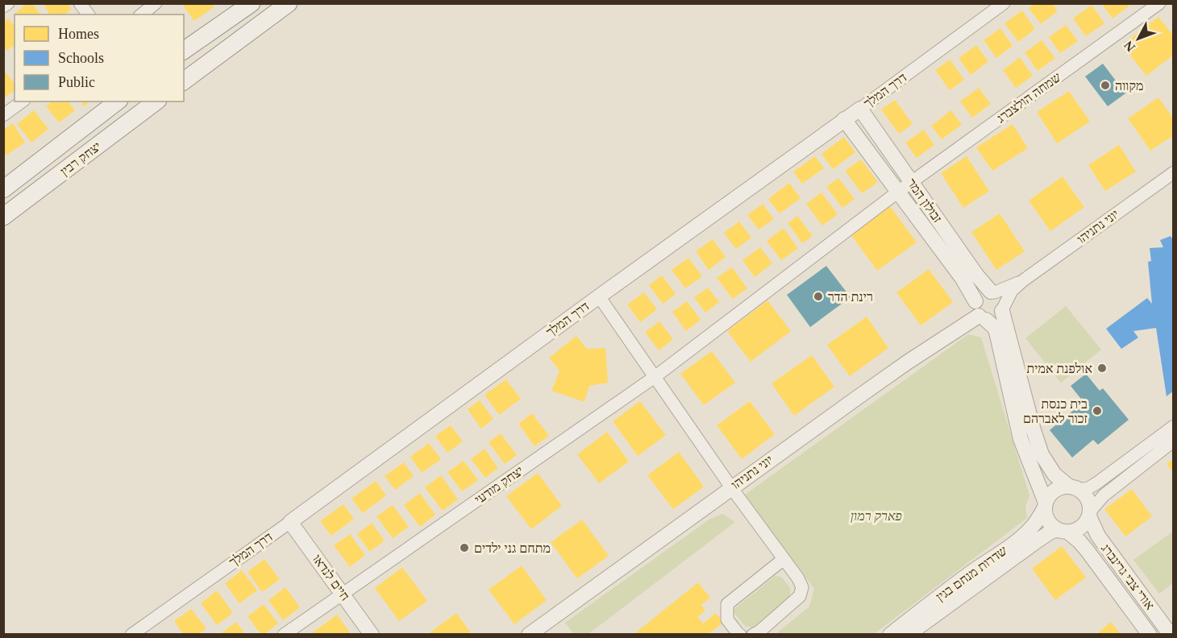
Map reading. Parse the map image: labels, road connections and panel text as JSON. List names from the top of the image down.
{
  "streets": {
    "main road": ["יצחק רבין"],
    "street": [
      "דרך המלך",
      "שמחה הולצברג",
      "זבולון המר",
      "יוני נתניהו",
      "יצחק מודעי",
      "שדרות מנחם בגין",
      "אורי צבי גרינברג",
      "חיים לנדאו"
    ]
  },
  "crossings": [
    ["דרך המלך", "זבולון המר"],
    ["דרך המלך", "חיים לנדאו"],
    ["שמחה הולצברג", "זבולון המר"],
    ["שמחה הולצברג", "יצחק מודעי"],
    ["זבולון המר", "יוני נתניהו"],
    ["זבולון המר", "יצחק מודעי"],
    ["זבולון המר", "שדרות מנחם בגין"],
    ["זבולון המר", "אורי צבי גרינברג"],
    ["יצחק מודעי", "חיים לנדאו"],
    ["שדרות מנחם בגין", "אורי צבי גרינברג"]
  ],
  "parks": ["פארק רמון"],
  "places": [
    "מקווה",
    "רינת הדר",
    "אולפנת אמית",
    "בית כנסת זכור לאברהם",
    "מתחם גני ילדים"
  ],
  "legend": ["Homes", "Schools", "Public"],
  "north": "bottom left"
}
